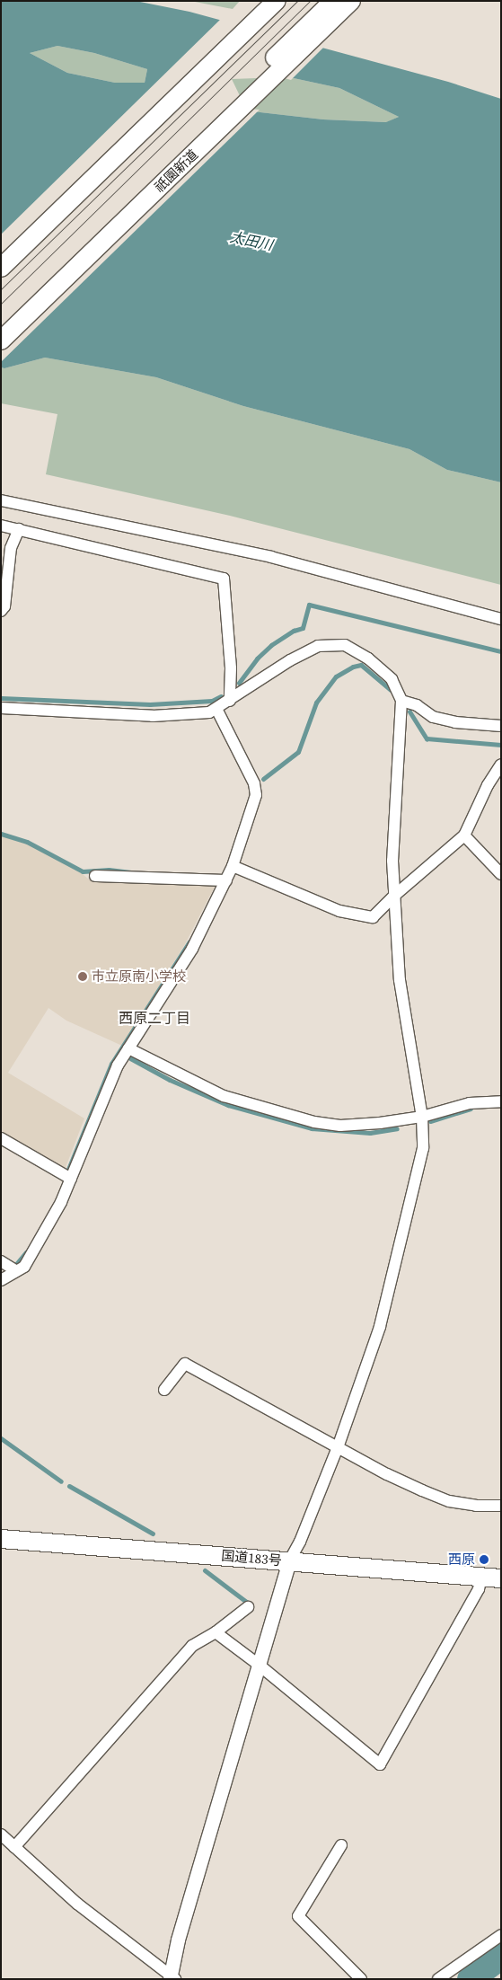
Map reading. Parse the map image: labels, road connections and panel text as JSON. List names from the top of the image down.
{
  "streets": {
    "highway": ["祇園新道", "国道183号"]
  },
  "districts": ["西原二丁目"],
  "water": ["太田川"],
  "places": ["市立原南小学校", "西原"]
}
